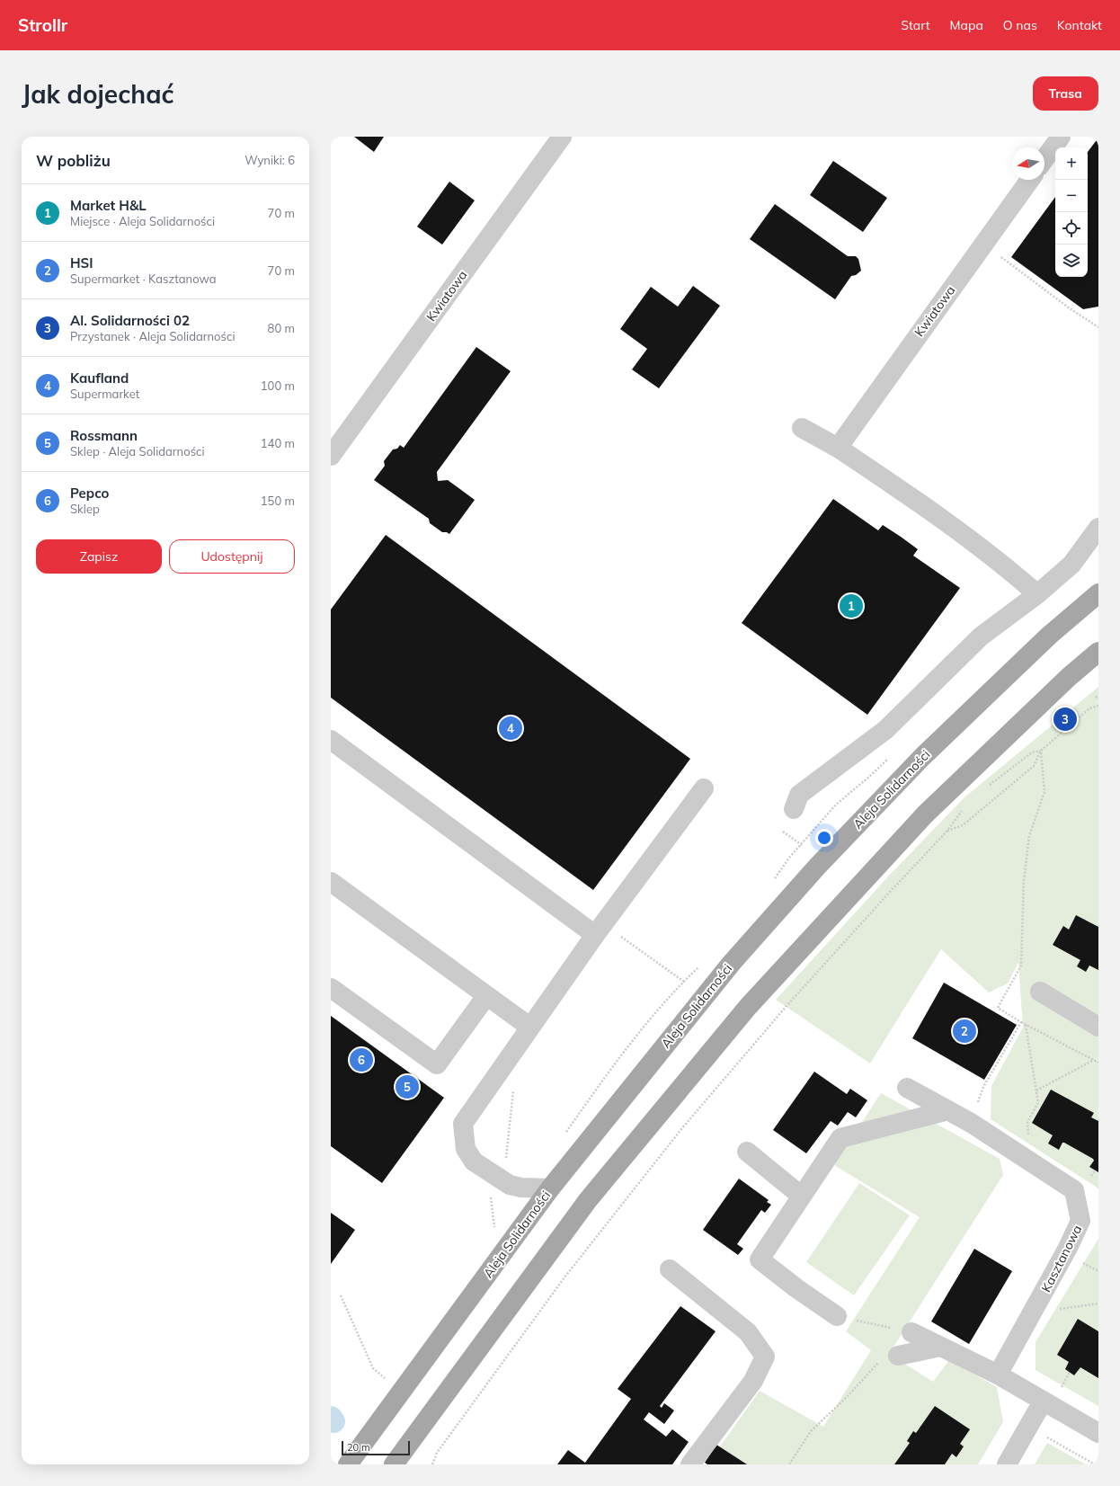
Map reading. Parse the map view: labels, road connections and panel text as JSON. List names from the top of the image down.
{
  "streets": {
    "main road": ["Aleja Solidarności"],
    "street": ["Kwiatowa", "Kasztanowa"]
  },
  "scale_bar": "20 m",
  "north": "left",
  "page": {
    "header": "Strollr",
    "nav": [
      "Start",
      "Mapa",
      "O nas",
      "Kontakt"
    ],
    "buttons": [
      "Trasa",
      ["Zapisz", "Udostępnij"]
    ],
    "title": "Jak dojechać",
    "heading": ["W pobliżu", "Wyniki: 6"],
    "map_buttons": ["+", "−"],
    "list": [
      {
        "mark": "1",
        "name": "Market H&L",
        "note": "Miejsce · Aleja Solidarności",
        "value": "70 m"
      },
      {
        "mark": "2",
        "name": "HSI",
        "note": "Supermarket · Kasztanowa",
        "value": "70 m"
      },
      {
        "mark": "3",
        "name": "Al. Solidarności 02",
        "note": "Przystanek · Aleja Solidarności",
        "value": "80 m"
      },
      {
        "mark": "4",
        "name": "Kaufland",
        "note": "Supermarket",
        "value": "100 m"
      },
      {
        "mark": "5",
        "name": "Rossmann",
        "note": "Sklep · Aleja Solidarności",
        "value": "140 m"
      },
      {
        "mark": "6",
        "name": "Pepco",
        "note": "Sklep",
        "value": "150 m"
      }
    ],
    "pins": [
      "1",
      "3",
      "4",
      "2",
      "6",
      "5"
    ],
    "scale": "20 m"
  }
}
